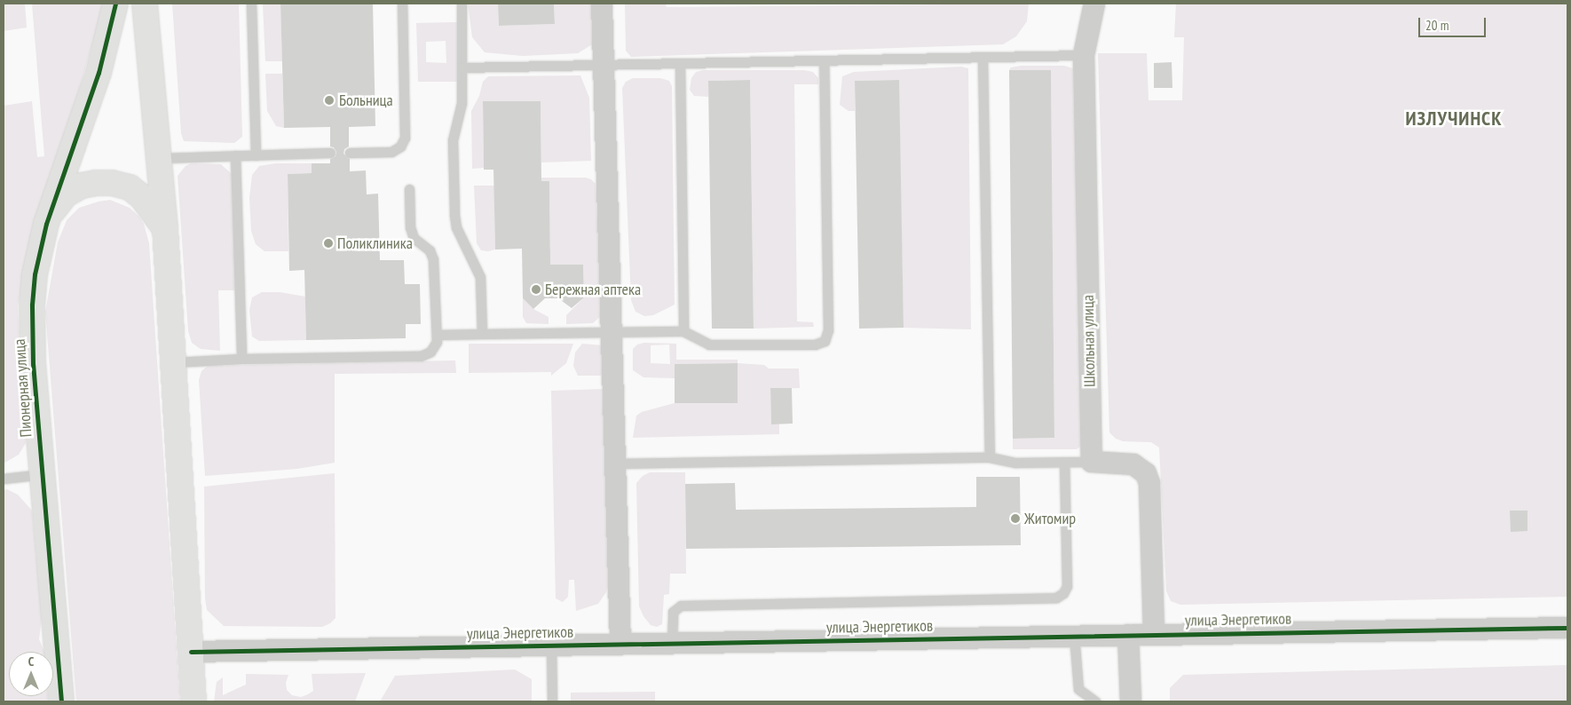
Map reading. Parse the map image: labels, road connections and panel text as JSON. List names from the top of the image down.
{
  "streets": {
    "street": ["Школьная улица", "Пионерная улица", "улица Энергетиков"]
  },
  "districts": ["ИЗЛУЧИНСК"],
  "places": [
    "Больница",
    "Поликлиника",
    "Бережная аптека",
    "Житомир"
  ],
  "scale_bar": "20 m",
  "north": "top"
}
